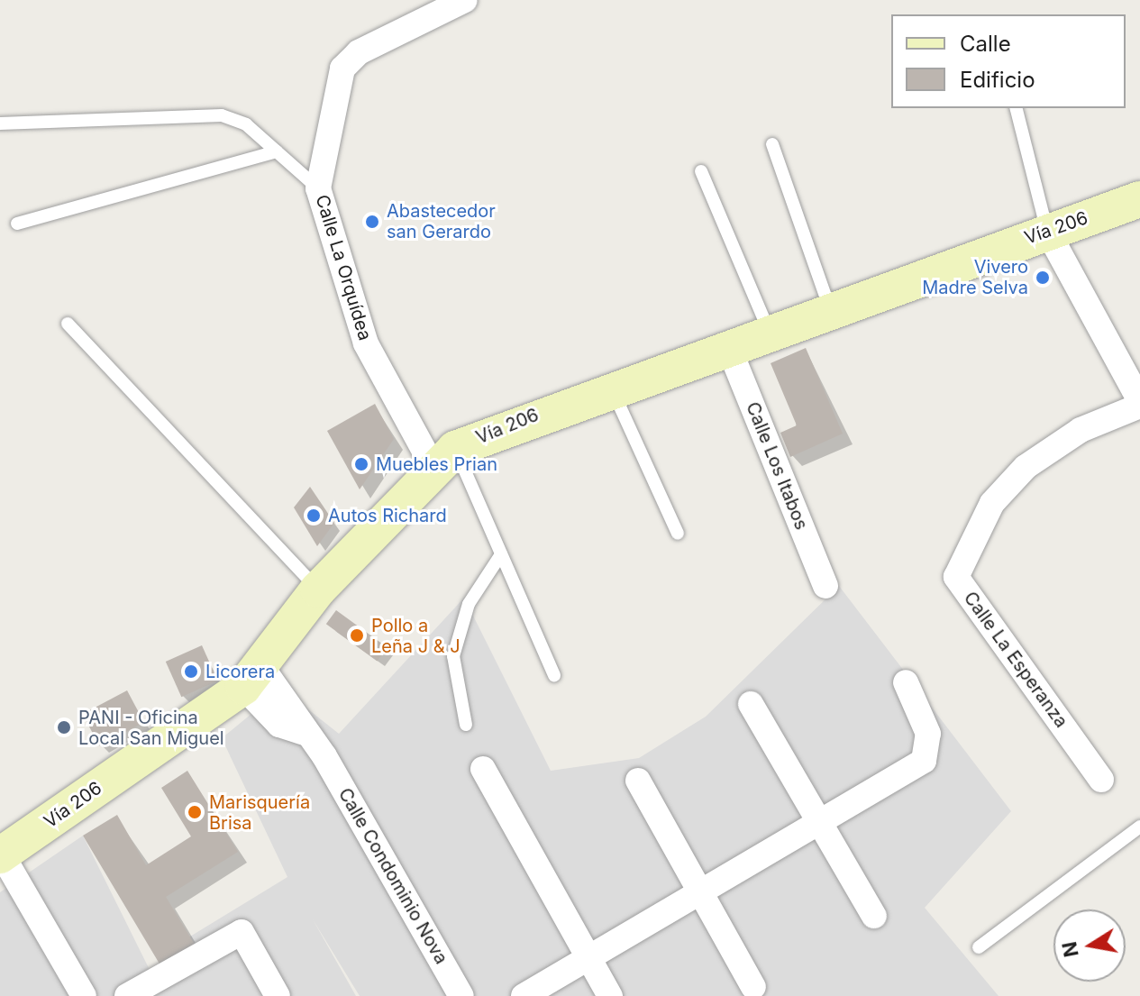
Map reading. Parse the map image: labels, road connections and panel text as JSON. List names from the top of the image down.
{
  "streets": {
    "main road": ["Vía 206"],
    "street": [
      "Calle La Orquídea",
      "Calle Los Itabos",
      "Calle La Esperanza",
      "Calle Condominio Nova"
    ]
  },
  "crossings": [
    ["Vía 206", "Calle La Orquídea"],
    ["Vía 206", "Calle Los Itabos"],
    ["Vía 206", "Calle La Esperanza"],
    ["Vía 206", "Calle Condominio Nova"]
  ],
  "places": [
    "Abastecedor san Gerardo",
    "Vivero Madre Selva",
    "Muebles Prian",
    "Autos Richard",
    "Pollo a Leña J & J",
    "Licorera",
    "PANI - Oficina Local San Miguel",
    "Marisquería Brisa"
  ],
  "legend": ["Calle", "Edificio"],
  "north": "left"
}
